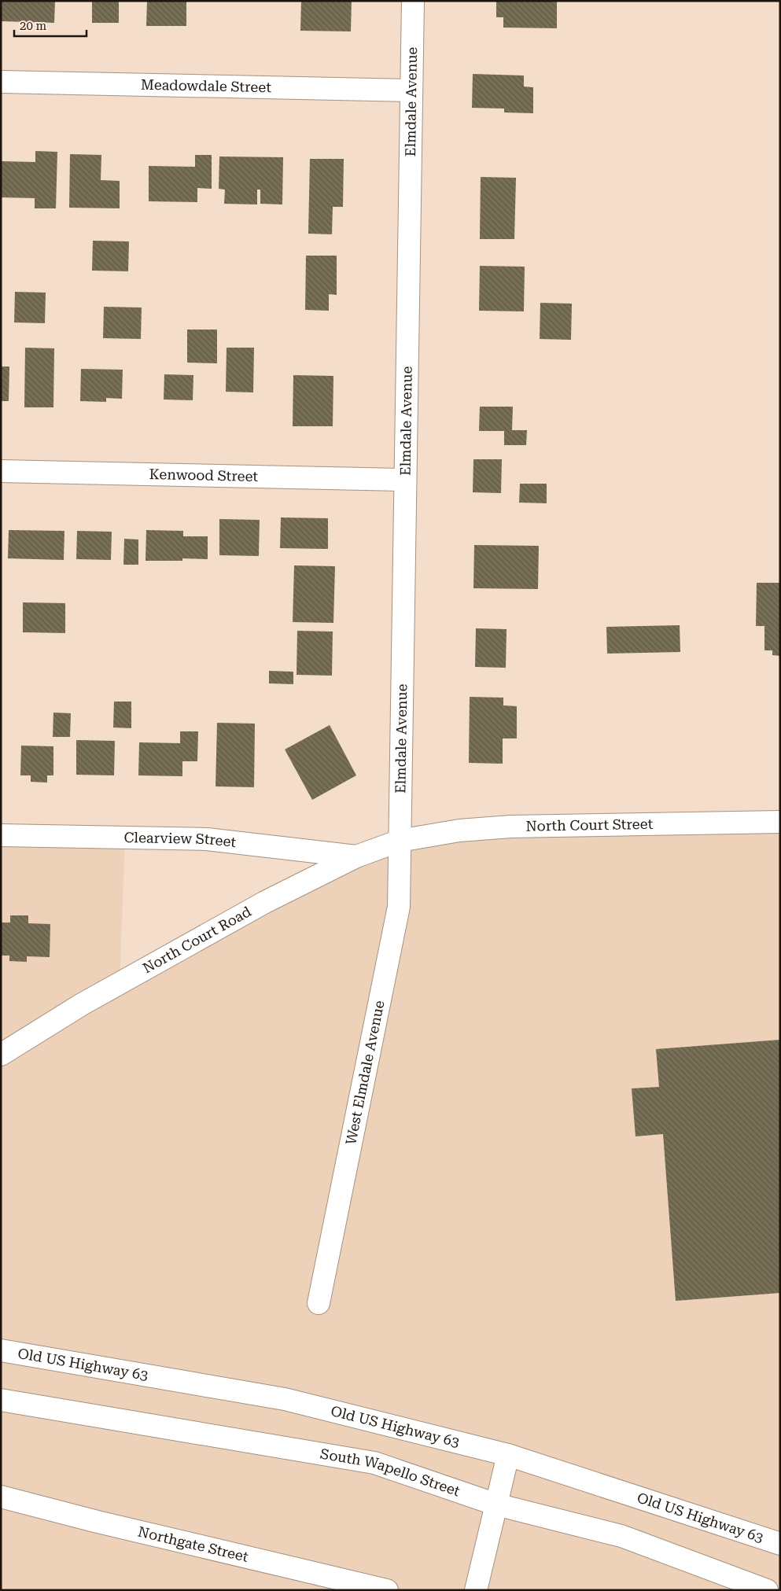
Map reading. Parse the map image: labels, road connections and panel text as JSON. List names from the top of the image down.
{
  "streets": {
    "main road": [
      "Meadowdale Street",
      "Elmdale Avenue",
      "Kenwood Street",
      "North Court Street",
      "Clearview Street",
      "North Court Road",
      "West Elmdale Avenue",
      "Old US Highway 63",
      "South Wapello Street",
      "Northgate Street"
    ]
  },
  "crossings": [
    ["Meadowdale Street", "Elmdale Avenue"],
    ["Elmdale Avenue", "Kenwood Street"],
    ["Elmdale Avenue", "North Court Street"],
    ["Elmdale Avenue", "North Court Road"],
    ["Elmdale Avenue", "West Elmdale Avenue"],
    ["North Court Street", "North Court Road"],
    ["North Court Street", "West Elmdale Avenue"],
    ["Clearview Street", "North Court Road"],
    ["North Court Road", "West Elmdale Avenue"]
  ],
  "scale_bar": "20 m"
}
